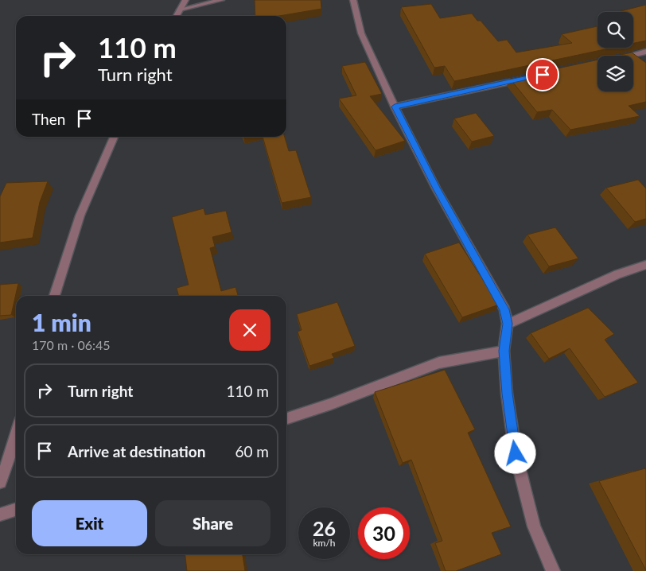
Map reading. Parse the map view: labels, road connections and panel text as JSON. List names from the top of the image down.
{
  "page": {
    "turn": ["110 m", "Turn right"],
    "then": "Then",
    "heading": ["1 min", "170 m · 06:45"],
    "list": [
      {
        "name": "Turn right",
        "value": "110 m"
      },
      {
        "name": "Arrive at destination",
        "value": "60 m"
      }
    ],
    "buttons": ["Exit", "Share"],
    "speed": "26 km/h",
    "limit": "30"
  }
}
